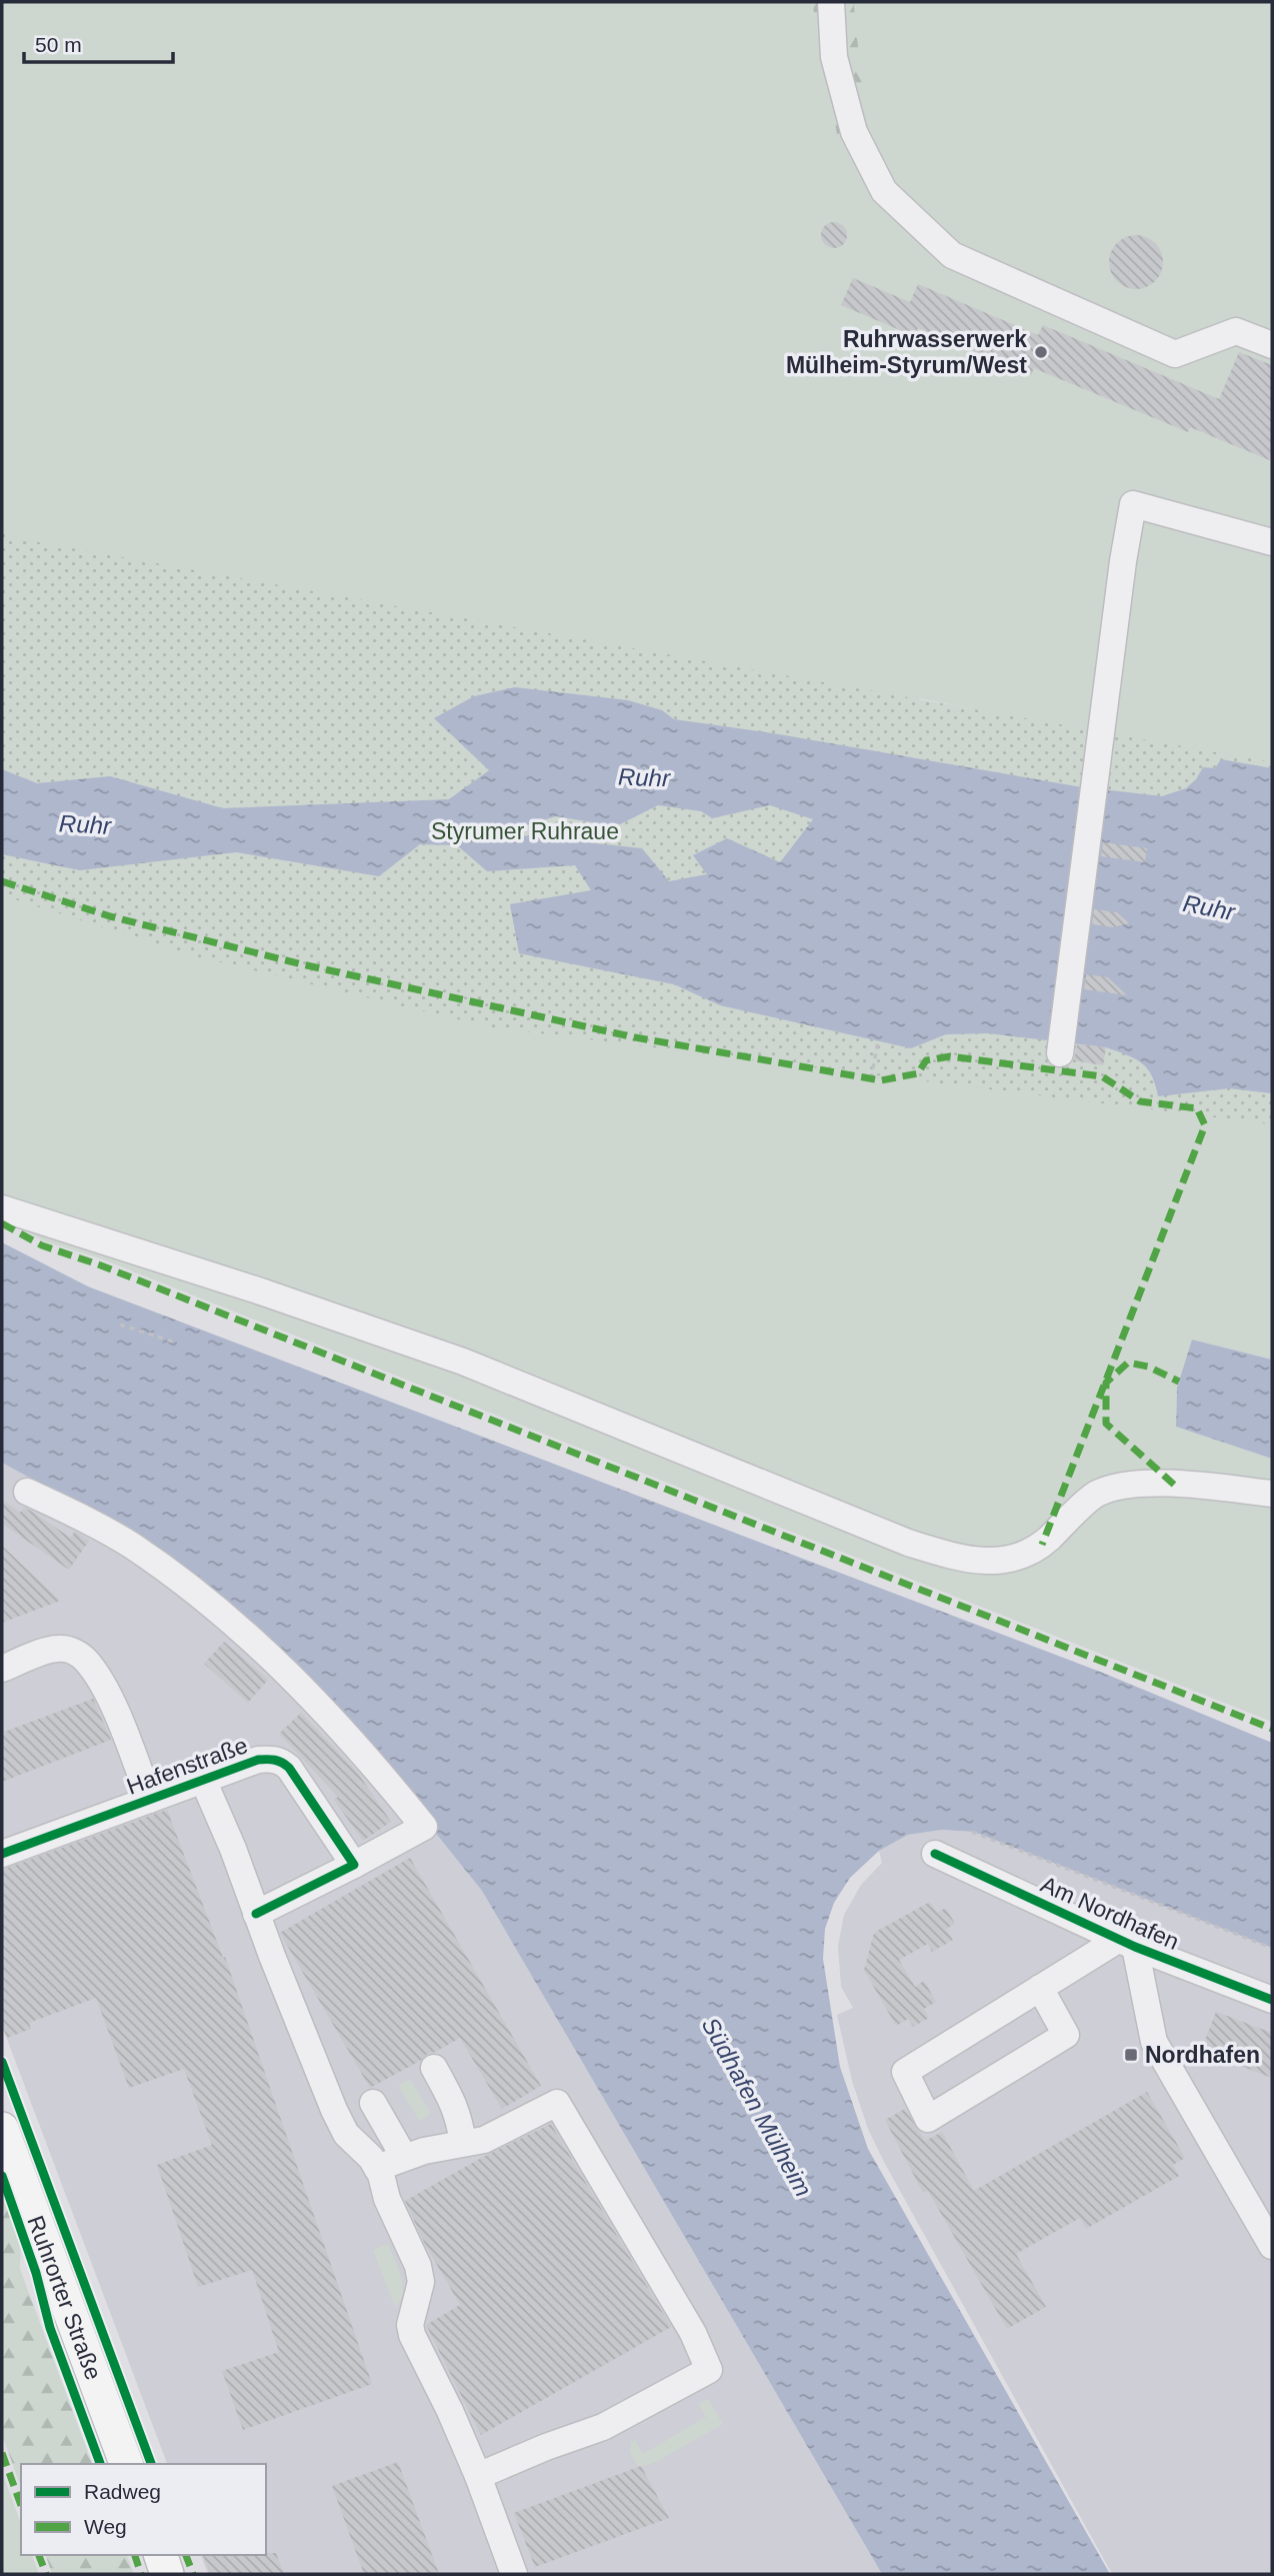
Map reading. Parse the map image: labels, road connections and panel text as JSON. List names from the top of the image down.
{
  "streets": {
    "main road": ["Ruhrorter Straße"],
    "street": ["Hafenstraße", "Am Nordhafen"]
  },
  "water": ["Ruhr", "Südhafen Mülheim"],
  "parks": ["Styrumer Ruhraue"],
  "places": {
    "other": ["Ruhrwasserwerk Mülheim-Styrum/West"],
    "transit": ["Nordhafen"]
  },
  "legend": ["Radweg", "Weg"],
  "scale_bar": "50 m"
}
